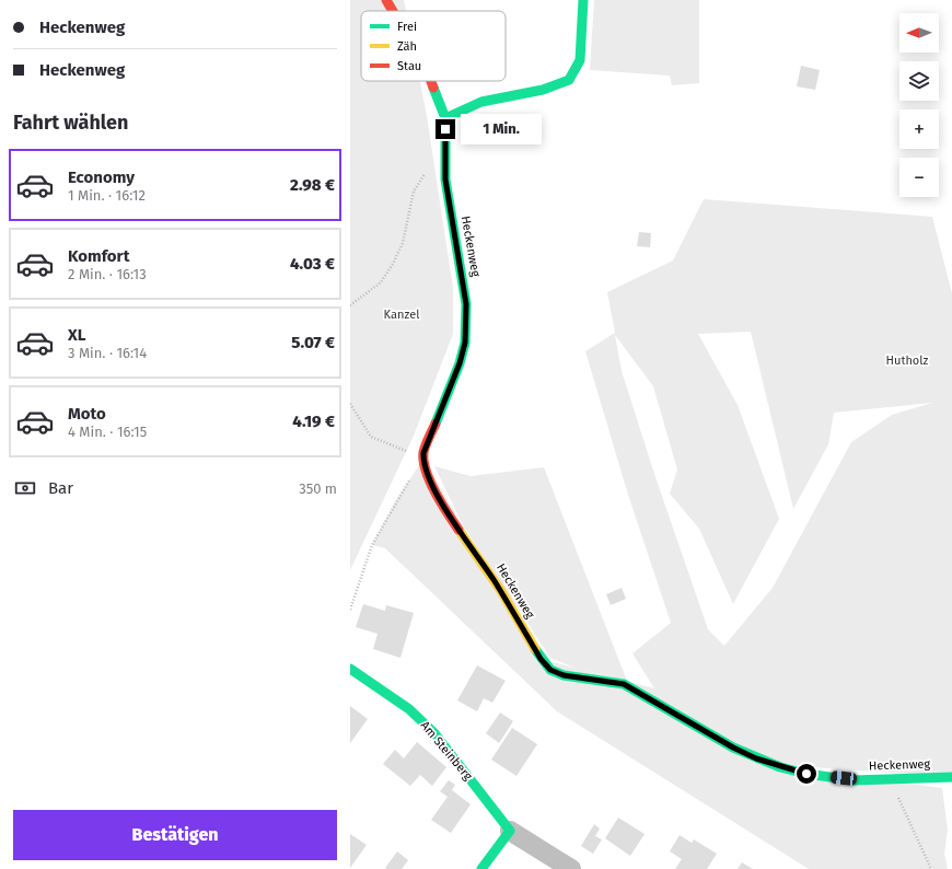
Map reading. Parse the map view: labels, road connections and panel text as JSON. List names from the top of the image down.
{
  "streets": {
    "street": ["Heckenweg", "Am Steinberg"]
  },
  "parks": ["Kanzel", "Hutholz"],
  "legend": ["Frei", "Zäh", "Stau"],
  "north": "left",
  "page": {
    "banner": ["Heckenweg", "Heckenweg"],
    "map_buttons": ["+", "−"],
    "heading": "Fahrt wählen",
    "bubble": "1 Min.",
    "list": [
      {
        "name": "Economy",
        "note": "1 Min. · 16:12",
        "value": "2.98 €"
      },
      {
        "name": "Komfort",
        "note": "2 Min. · 16:13",
        "value": "4.03 €"
      },
      {
        "name": "XL",
        "note": "3 Min. · 16:14",
        "value": "5.07 €"
      },
      {
        "name": "Moto",
        "note": "4 Min. · 16:15",
        "value": "4.19 €"
      }
    ],
    "pay": ["Bar", "350 m"],
    "buttons": "Bestätigen"
  }
}
